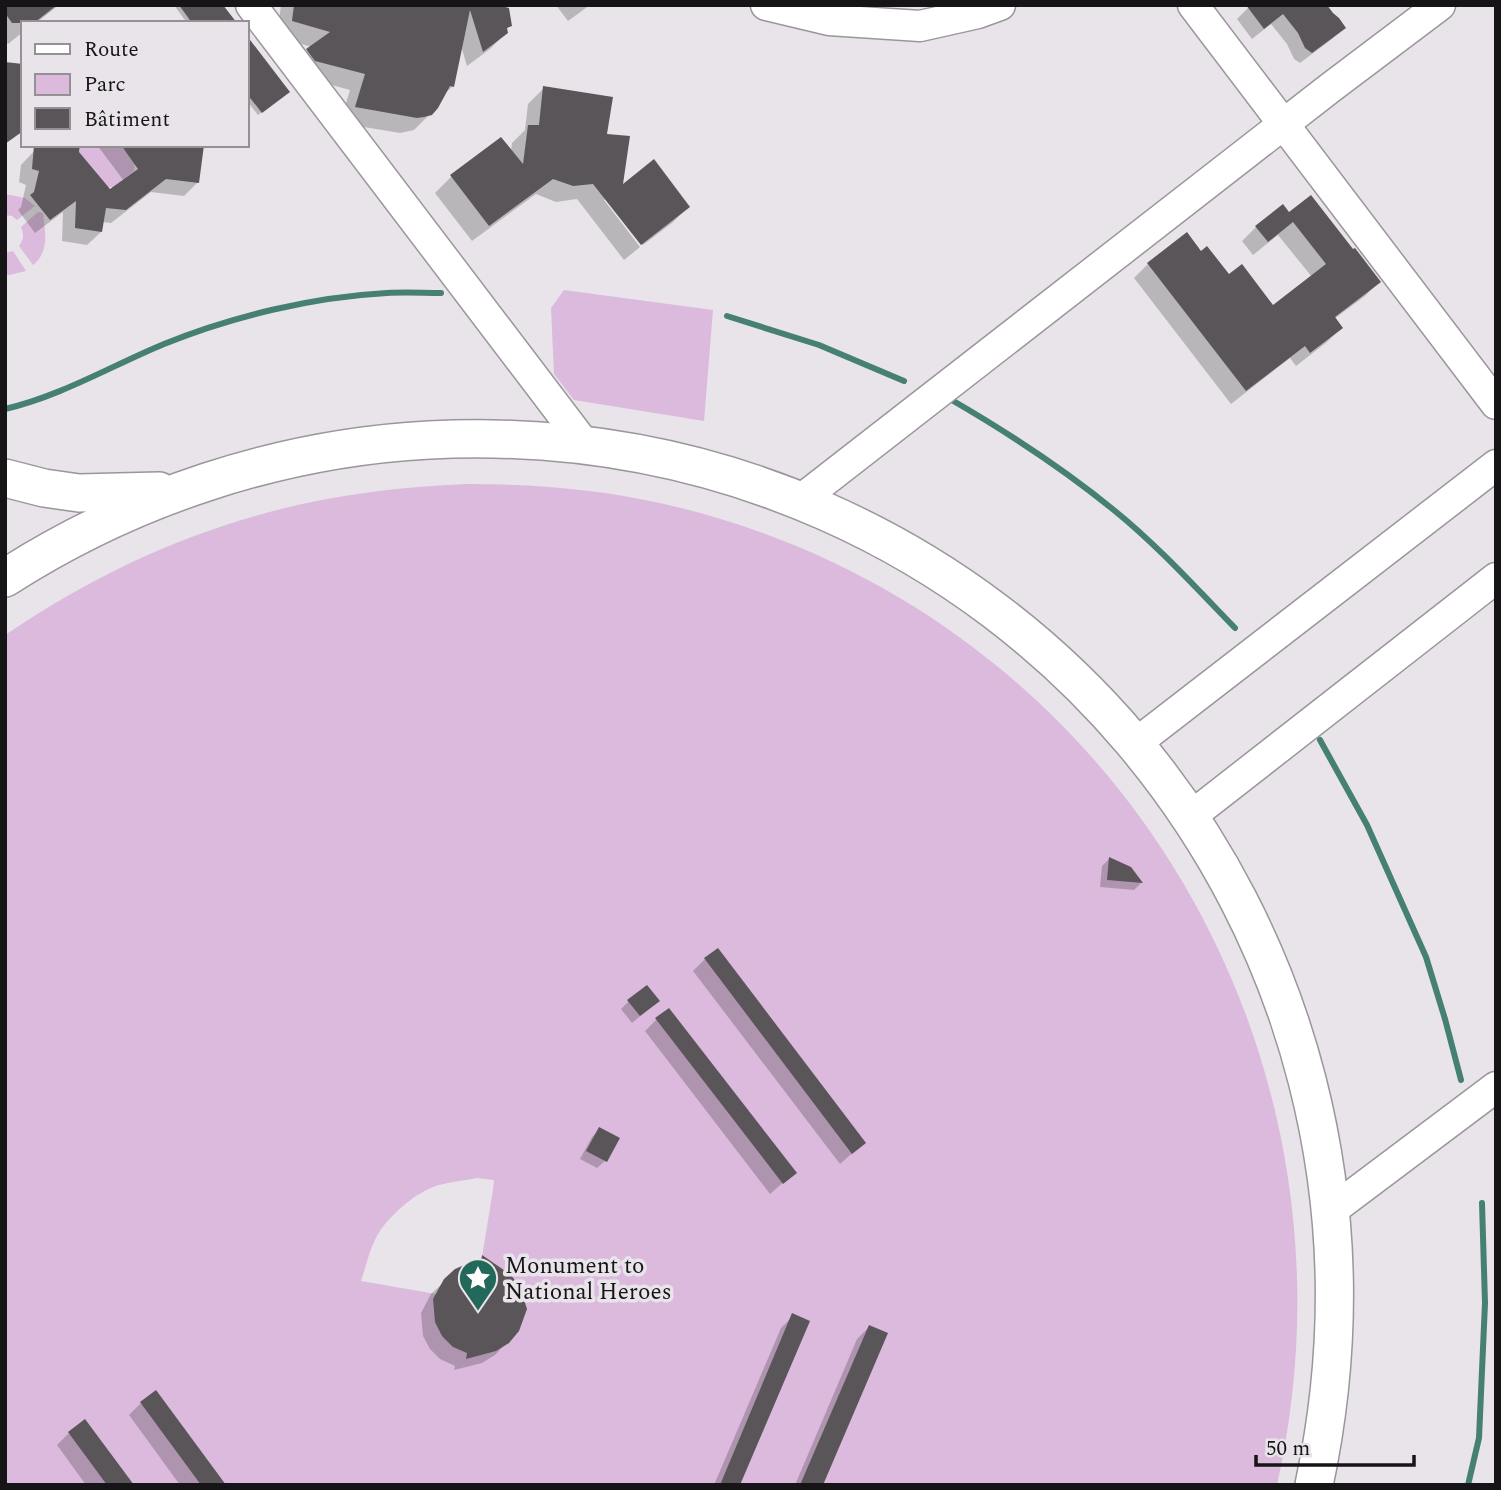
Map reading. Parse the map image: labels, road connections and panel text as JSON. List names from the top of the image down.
{
  "places": {
    "place": ["Monument to National Heroes"]
  },
  "legend": ["Route", "Parc", "Bâtiment"],
  "scale_bar": "50 m"
}
